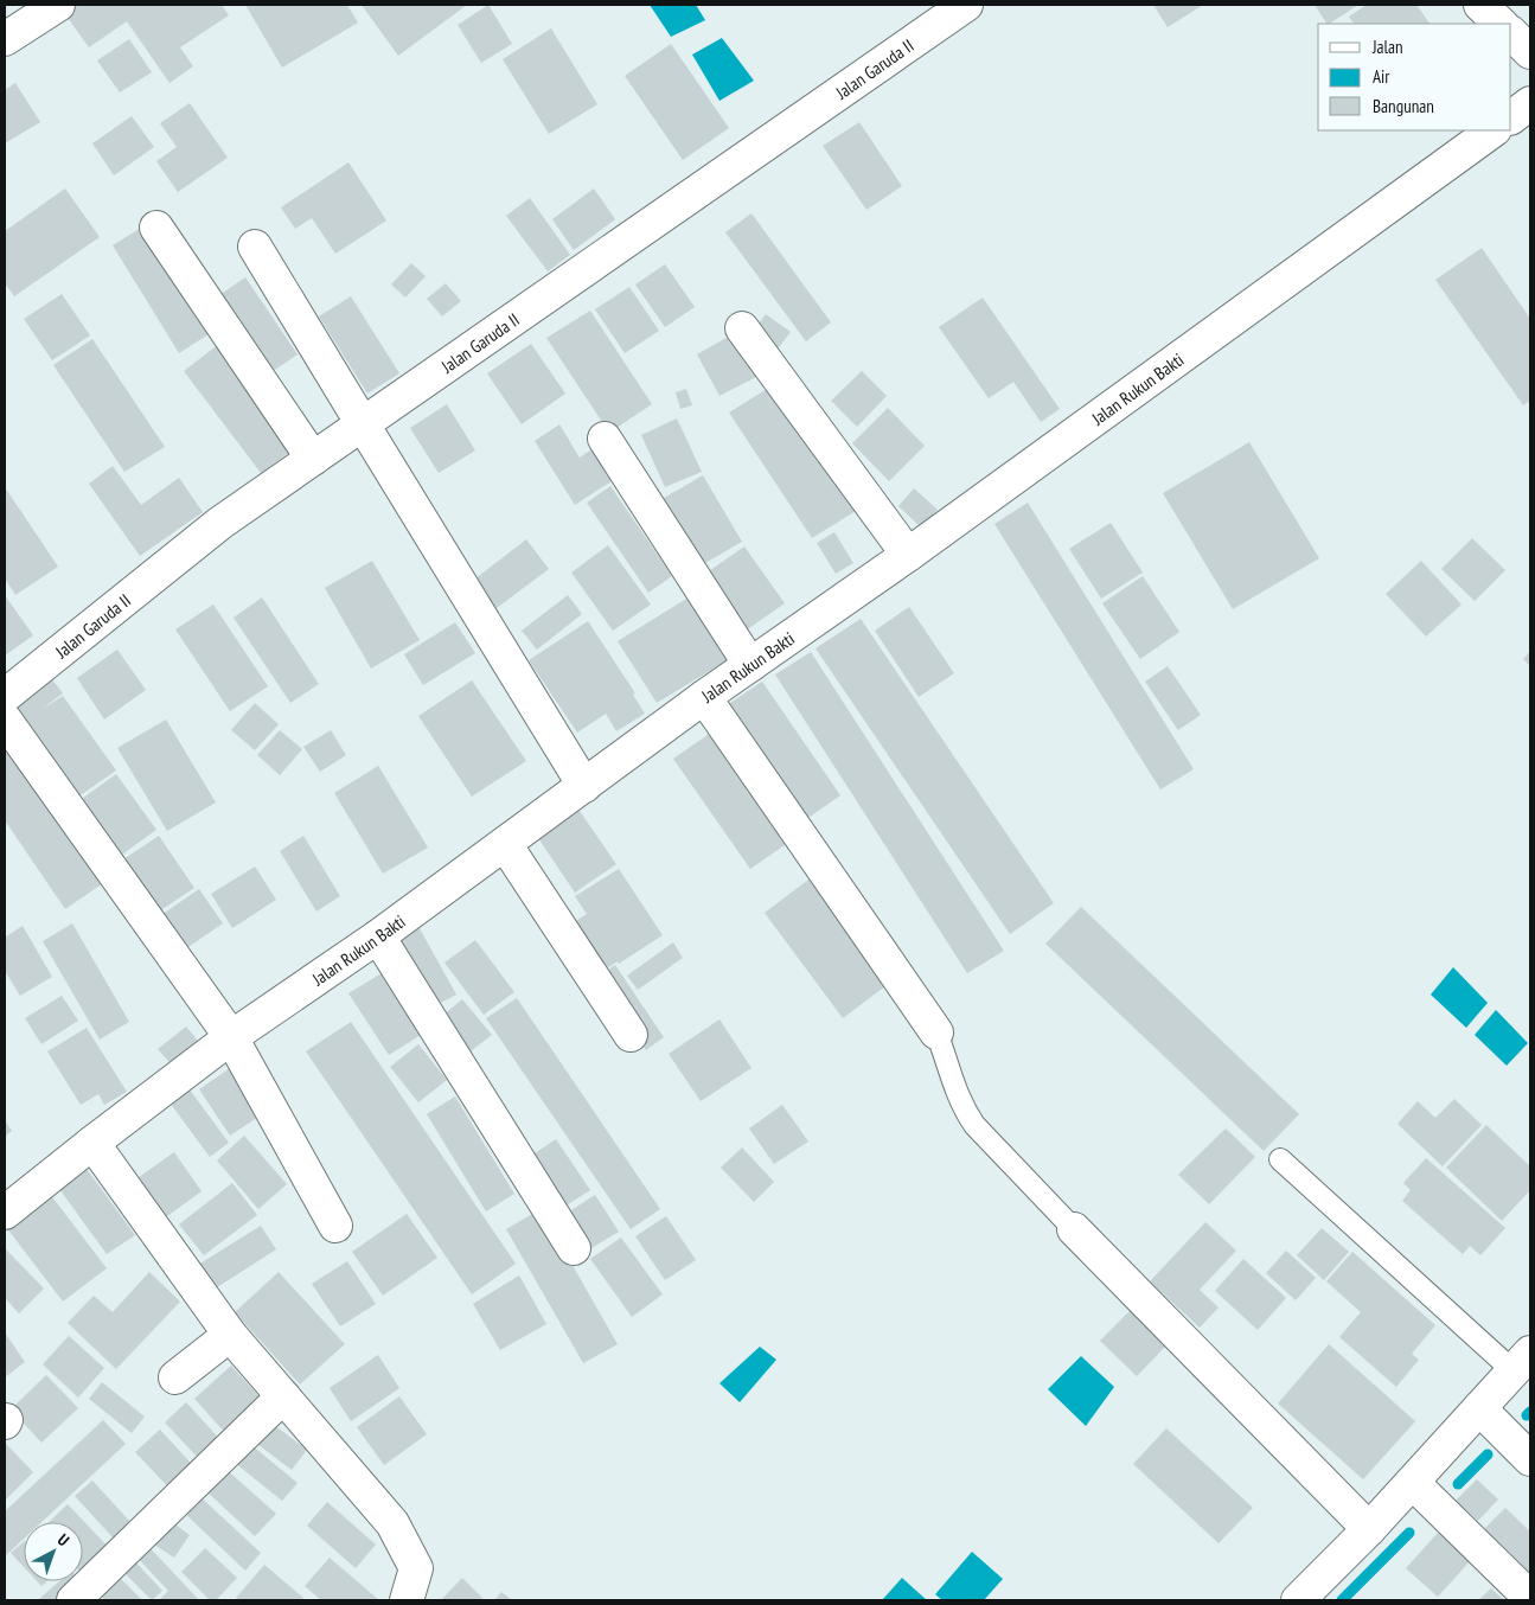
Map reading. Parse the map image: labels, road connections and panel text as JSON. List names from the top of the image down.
{
  "streets": {
    "street": ["Jalan Garuda II", "Jalan Rukun Bakti"]
  },
  "legend": ["Jalan", "Air", "Bangunan"],
  "north": "top right"
}
